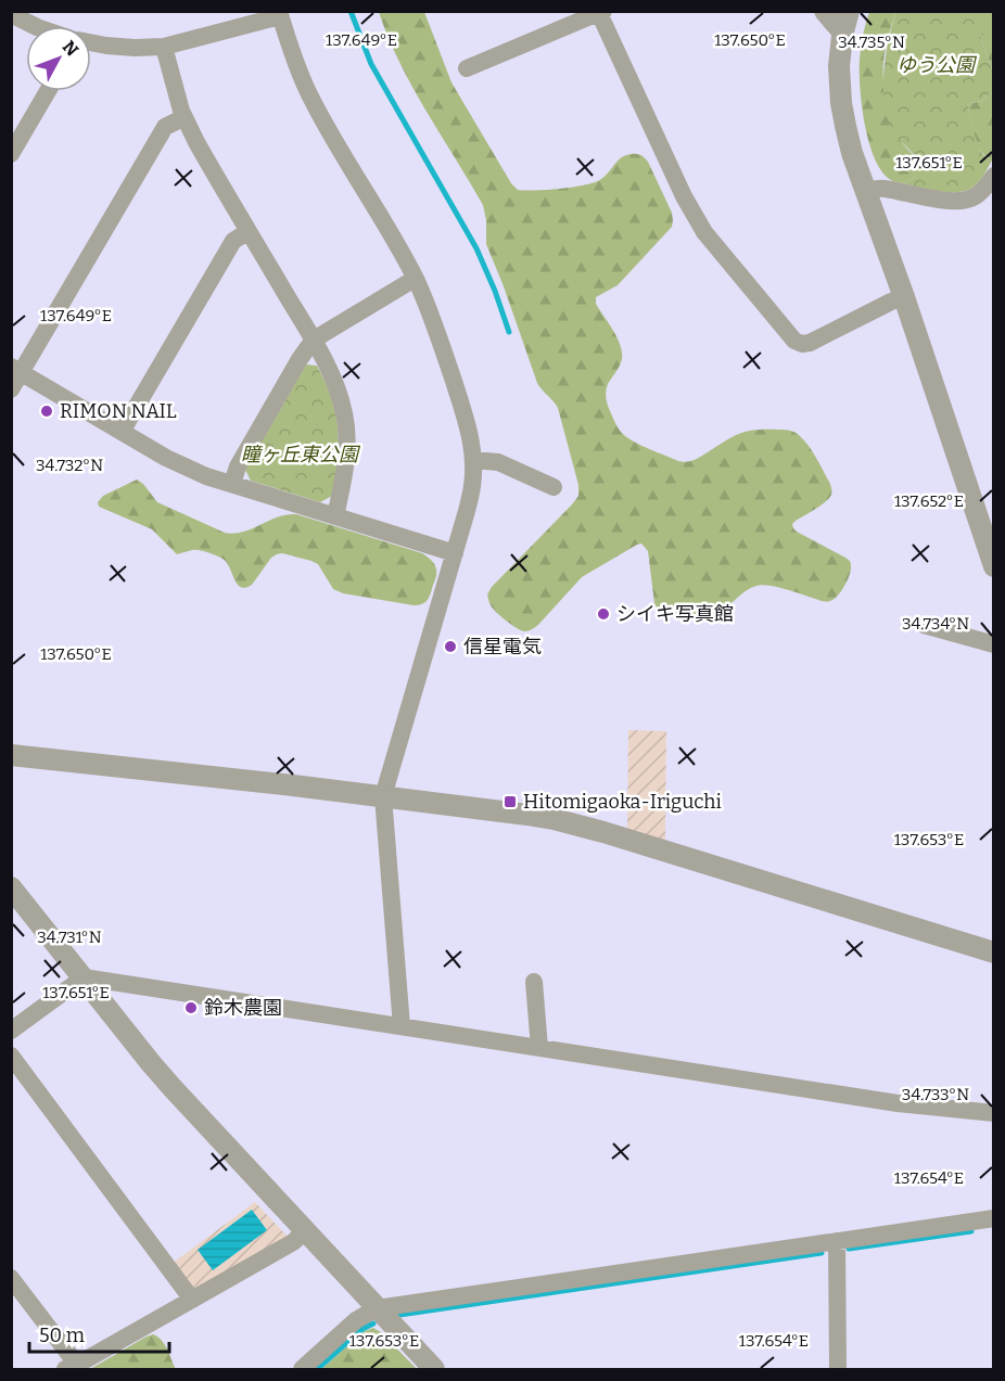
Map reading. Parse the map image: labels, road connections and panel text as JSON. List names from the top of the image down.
{
  "parks": ["ゆう公園", "瞳ヶ丘東公園"],
  "places": {
    "other": [
      "RIMON NAIL",
      "シイキ写真館",
      "信星電気",
      "鈴木農園"
    ],
    "transit": ["Hitomigaoka-Iriguchi"]
  },
  "scale_bar": "50 m",
  "north": "top right",
  "coordinates": [
    "137.649°E",
    "137.650°E",
    "34.735°N",
    "137.651°E",
    "34.732°N",
    "137.652°E",
    "34.734°N",
    "137.653°E",
    "34.731°N",
    "34.733°N",
    "137.654°E"
  ]
}
